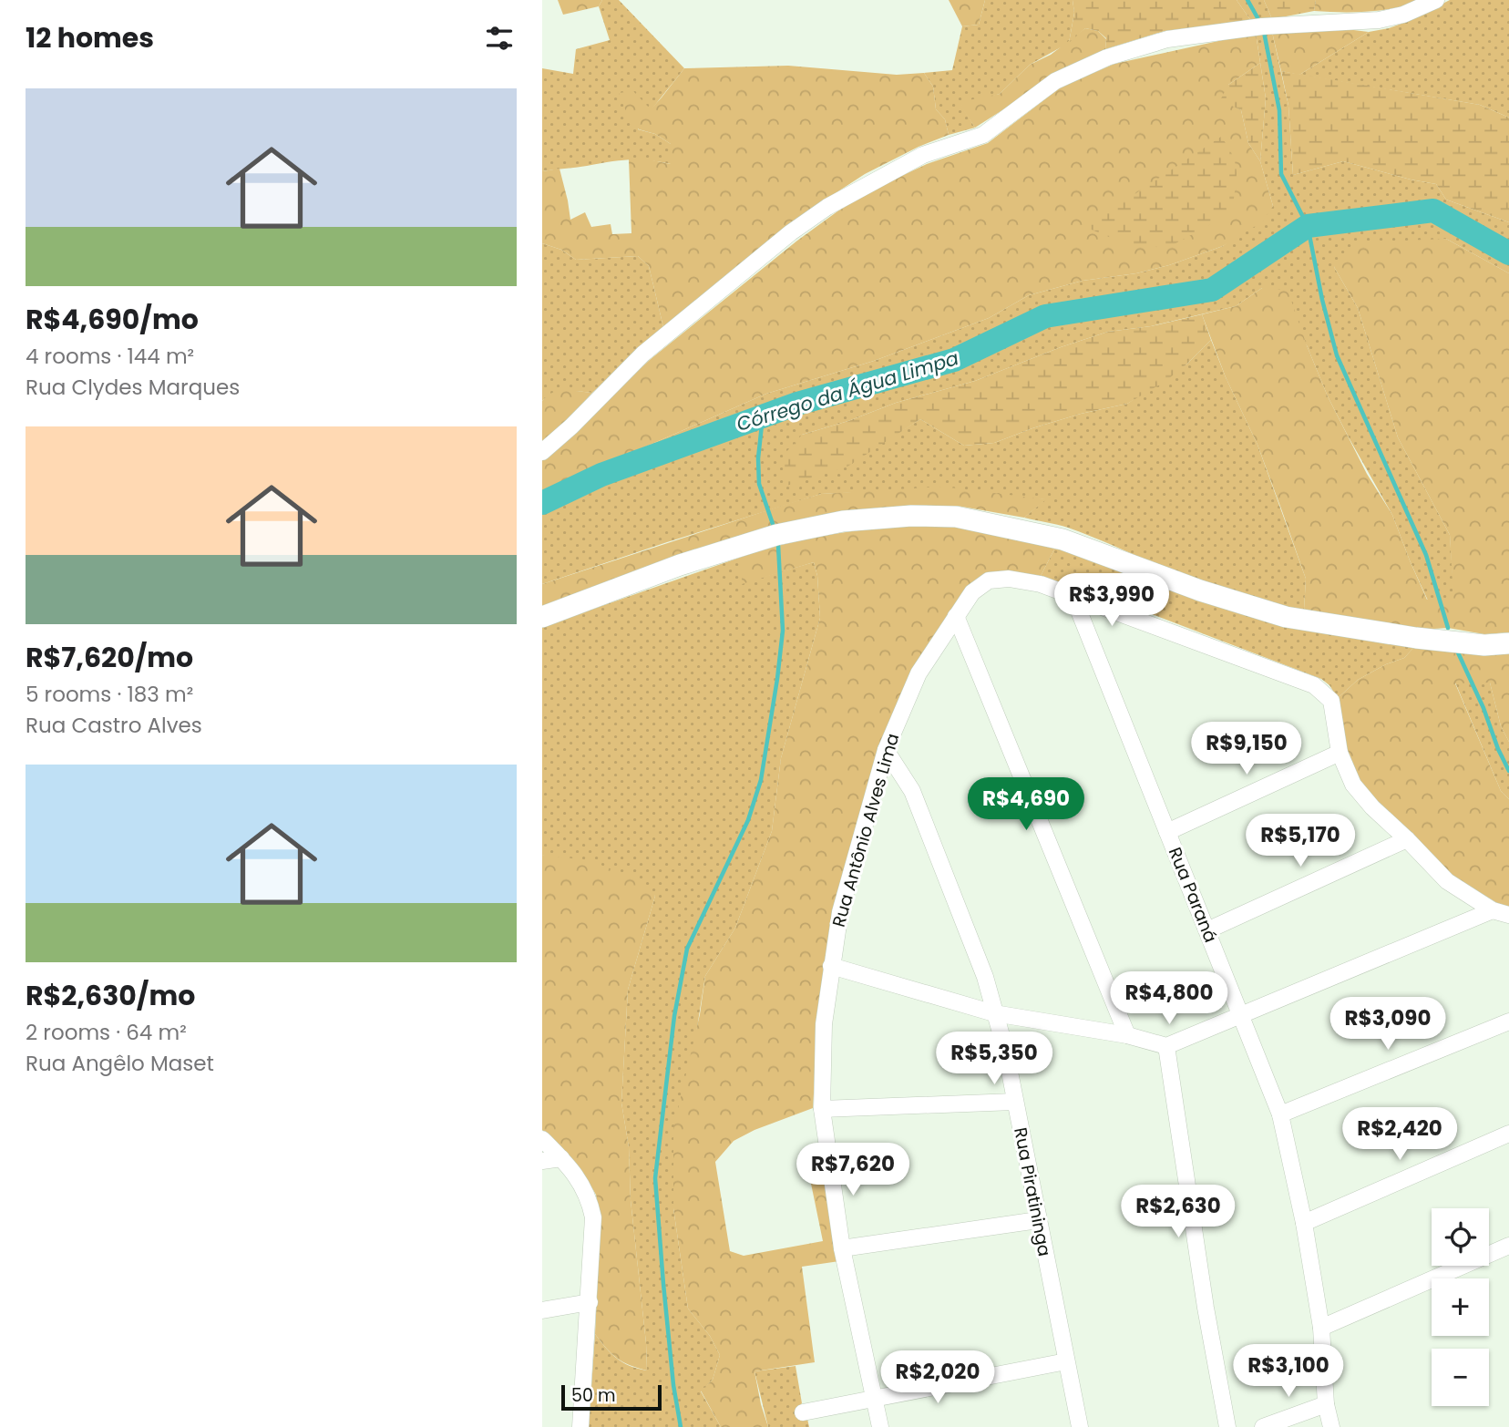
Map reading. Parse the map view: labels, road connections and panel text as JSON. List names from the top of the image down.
{
  "streets": {
    "street": ["Rua Antônio Alves Lima", "Rua Paraná", "Rua Piratininga"]
  },
  "crossings": [
    ["Rua Antônio Alves Lima", "Rua Paraná"],
    ["Rua Antônio Alves Lima", "Rua Piratininga"]
  ],
  "water": ["Córrego da Água Limpa"],
  "scale_bar": "50 m",
  "page": {
    "heading": "12 homes",
    "list": [
      {
        "name": "R$4,690/mo",
        "note": "4 rooms · 144 m² · Rua Clydes Marques"
      },
      {
        "name": "R$7,620/mo",
        "note": "5 rooms · 183 m² · Rua Castro Alves"
      },
      {
        "name": "R$2,630/mo",
        "note": "2 rooms · 64 m² · Rua Angêlo Maset"
      }
    ],
    "price": [
      "R$3,990",
      "R$9,150",
      "R$4,690",
      "R$5,170",
      "R$4,800",
      "R$3,090",
      "R$5,350",
      "R$2,420",
      "R$7,620",
      "R$2,630",
      "R$3,100",
      "R$2,020"
    ],
    "map_buttons": ["+", "−"],
    "scale": "50 m"
  }
}
